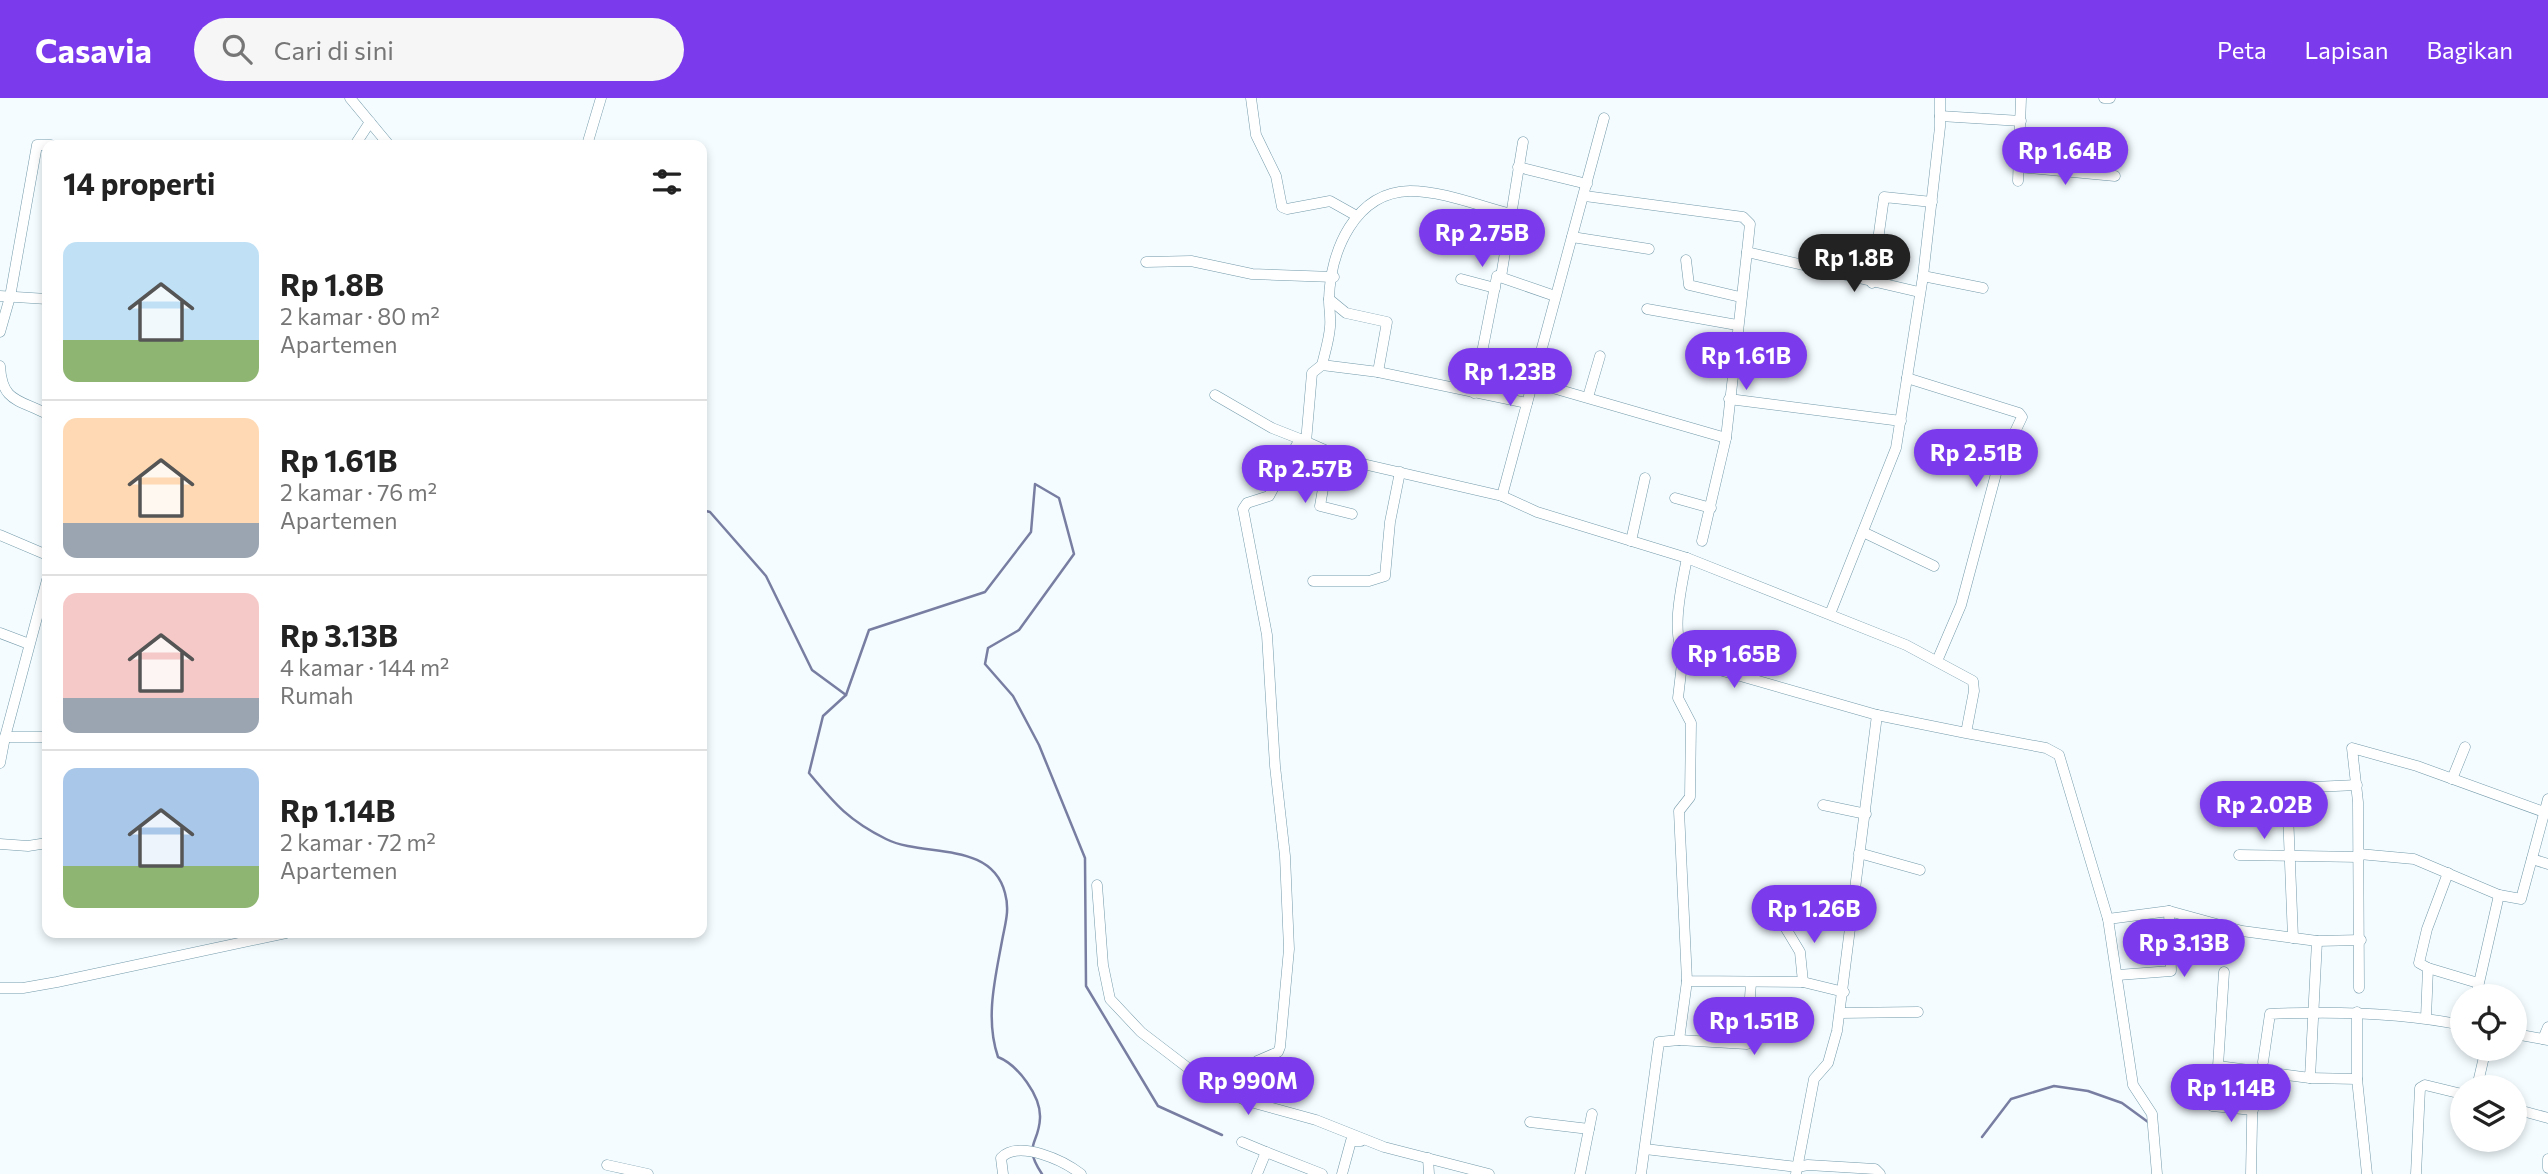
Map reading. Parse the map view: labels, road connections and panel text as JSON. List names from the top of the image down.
{
  "page": {
    "header": "Casavia",
    "search": "Cari di sini",
    "nav": ["Peta", "Lapisan", "Bagikan"],
    "price": [
      "Rp 1.64B",
      "Rp 2.75B",
      "Rp 1.8B",
      "Rp 1.61B",
      "Rp 1.23B",
      "Rp 2.51B",
      "Rp 2.57B",
      "Rp 1.65B",
      "Rp 2.02B",
      "Rp 1.26B",
      "Rp 3.13B",
      "Rp 1.51B",
      "Rp 990M",
      "Rp 1.14B"
    ],
    "heading": "14 properti",
    "list": [
      {
        "name": "Rp 1.8B",
        "note": "2 kamar · 80 m² · Apartemen"
      },
      {
        "name": "Rp 1.61B",
        "note": "2 kamar · 76 m² · Apartemen"
      },
      {
        "name": "Rp 3.13B",
        "note": "4 kamar · 144 m² · Rumah"
      },
      {
        "name": "Rp 1.14B",
        "note": "2 kamar · 72 m² · Apartemen"
      }
    ]
  }
}
